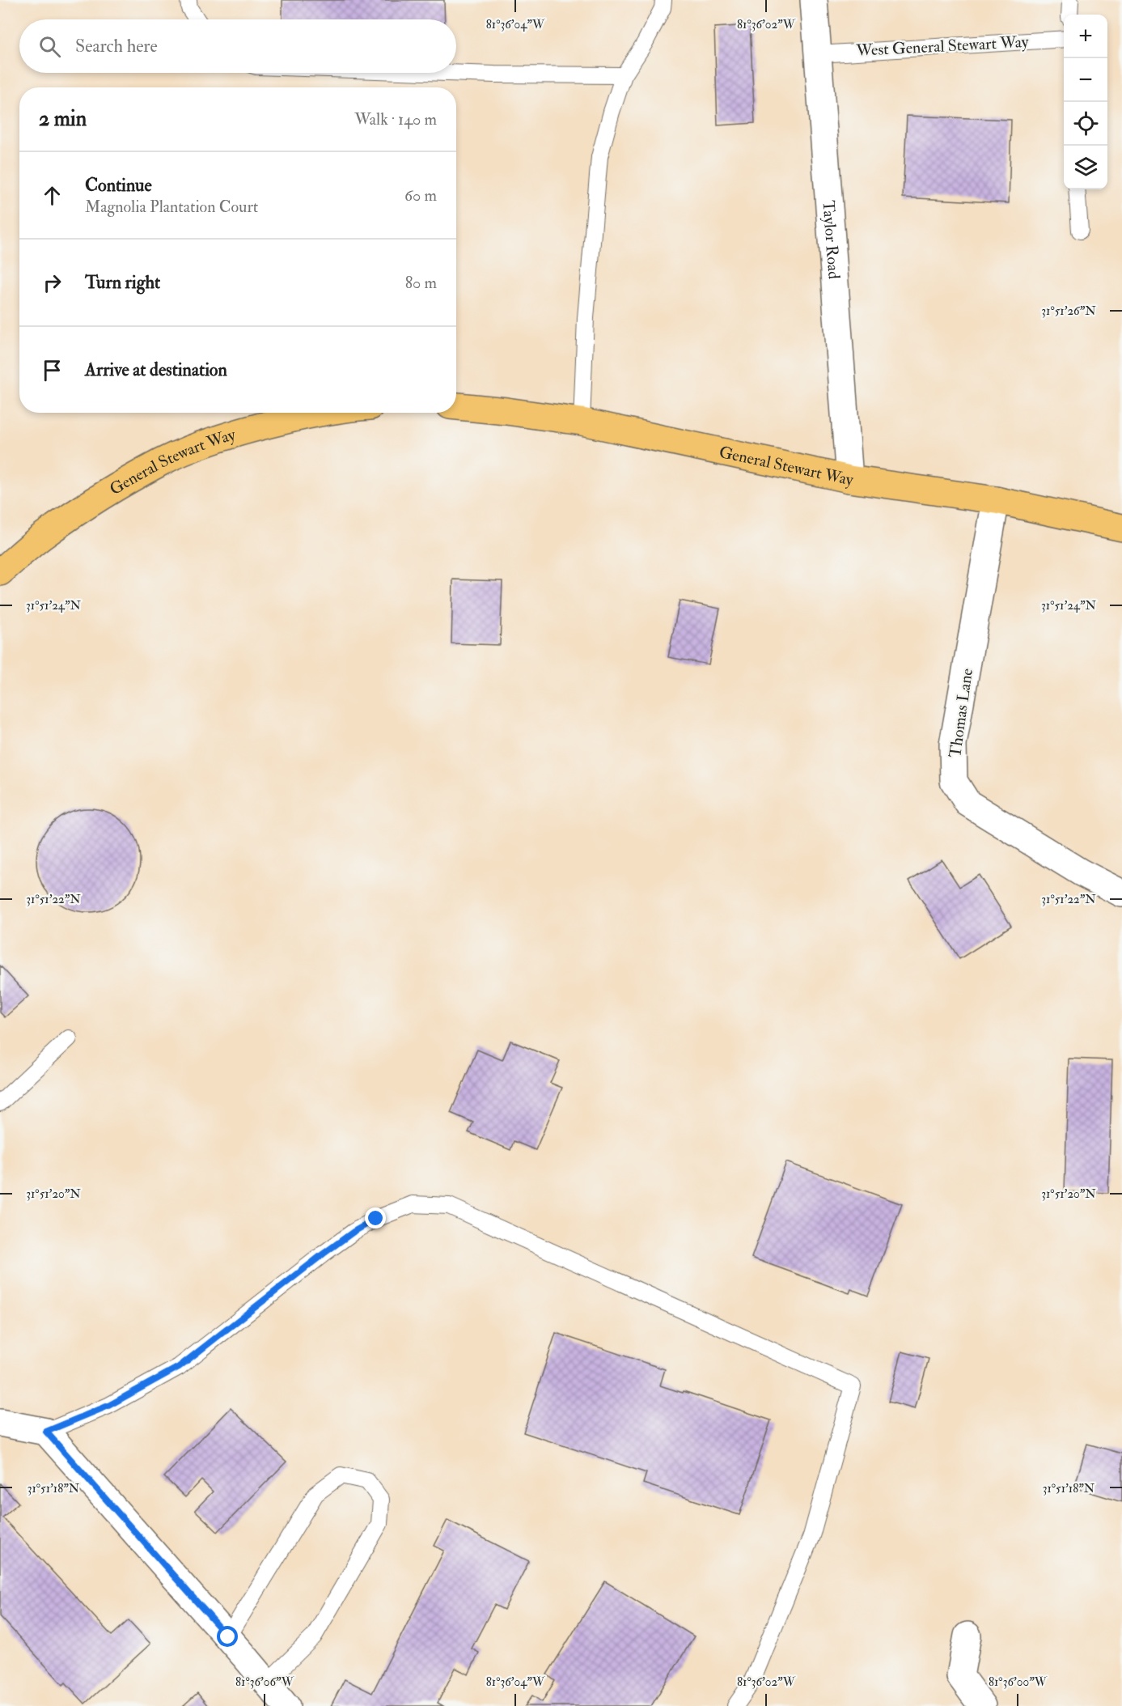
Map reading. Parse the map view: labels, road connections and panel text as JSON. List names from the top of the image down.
{
  "streets": {
    "main road": ["General Stewart Way"],
    "street": ["Taylor Road", "Thomas Lane"],
    "lane": ["West General Stewart Way"]
  },
  "crossings": [
    ["West General Stewart Way", "Taylor Road"],
    ["Taylor Road", "General Stewart Way"],
    ["General Stewart Way", "Thomas Lane"]
  ],
  "page": {
    "map_buttons": ["+", "−"],
    "search": "Search here",
    "heading": ["2 min", "Walk · 140 m"],
    "list": [
      ["Continue", "Magnolia Plantation Court", "60 m"],
      ["Turn right", "80 m"],
      "Arrive at destination"
    ]
  },
  "coordinates": [
    "81°36'04\"W",
    "81°36'02\"W",
    "31°51'26\"N",
    "31°51'24\"N",
    "31°51'22\"N",
    "31°51'20\"N",
    "31°51'18\"N",
    "81°36'06\"W",
    "81°36'00\"W"
  ]
}
